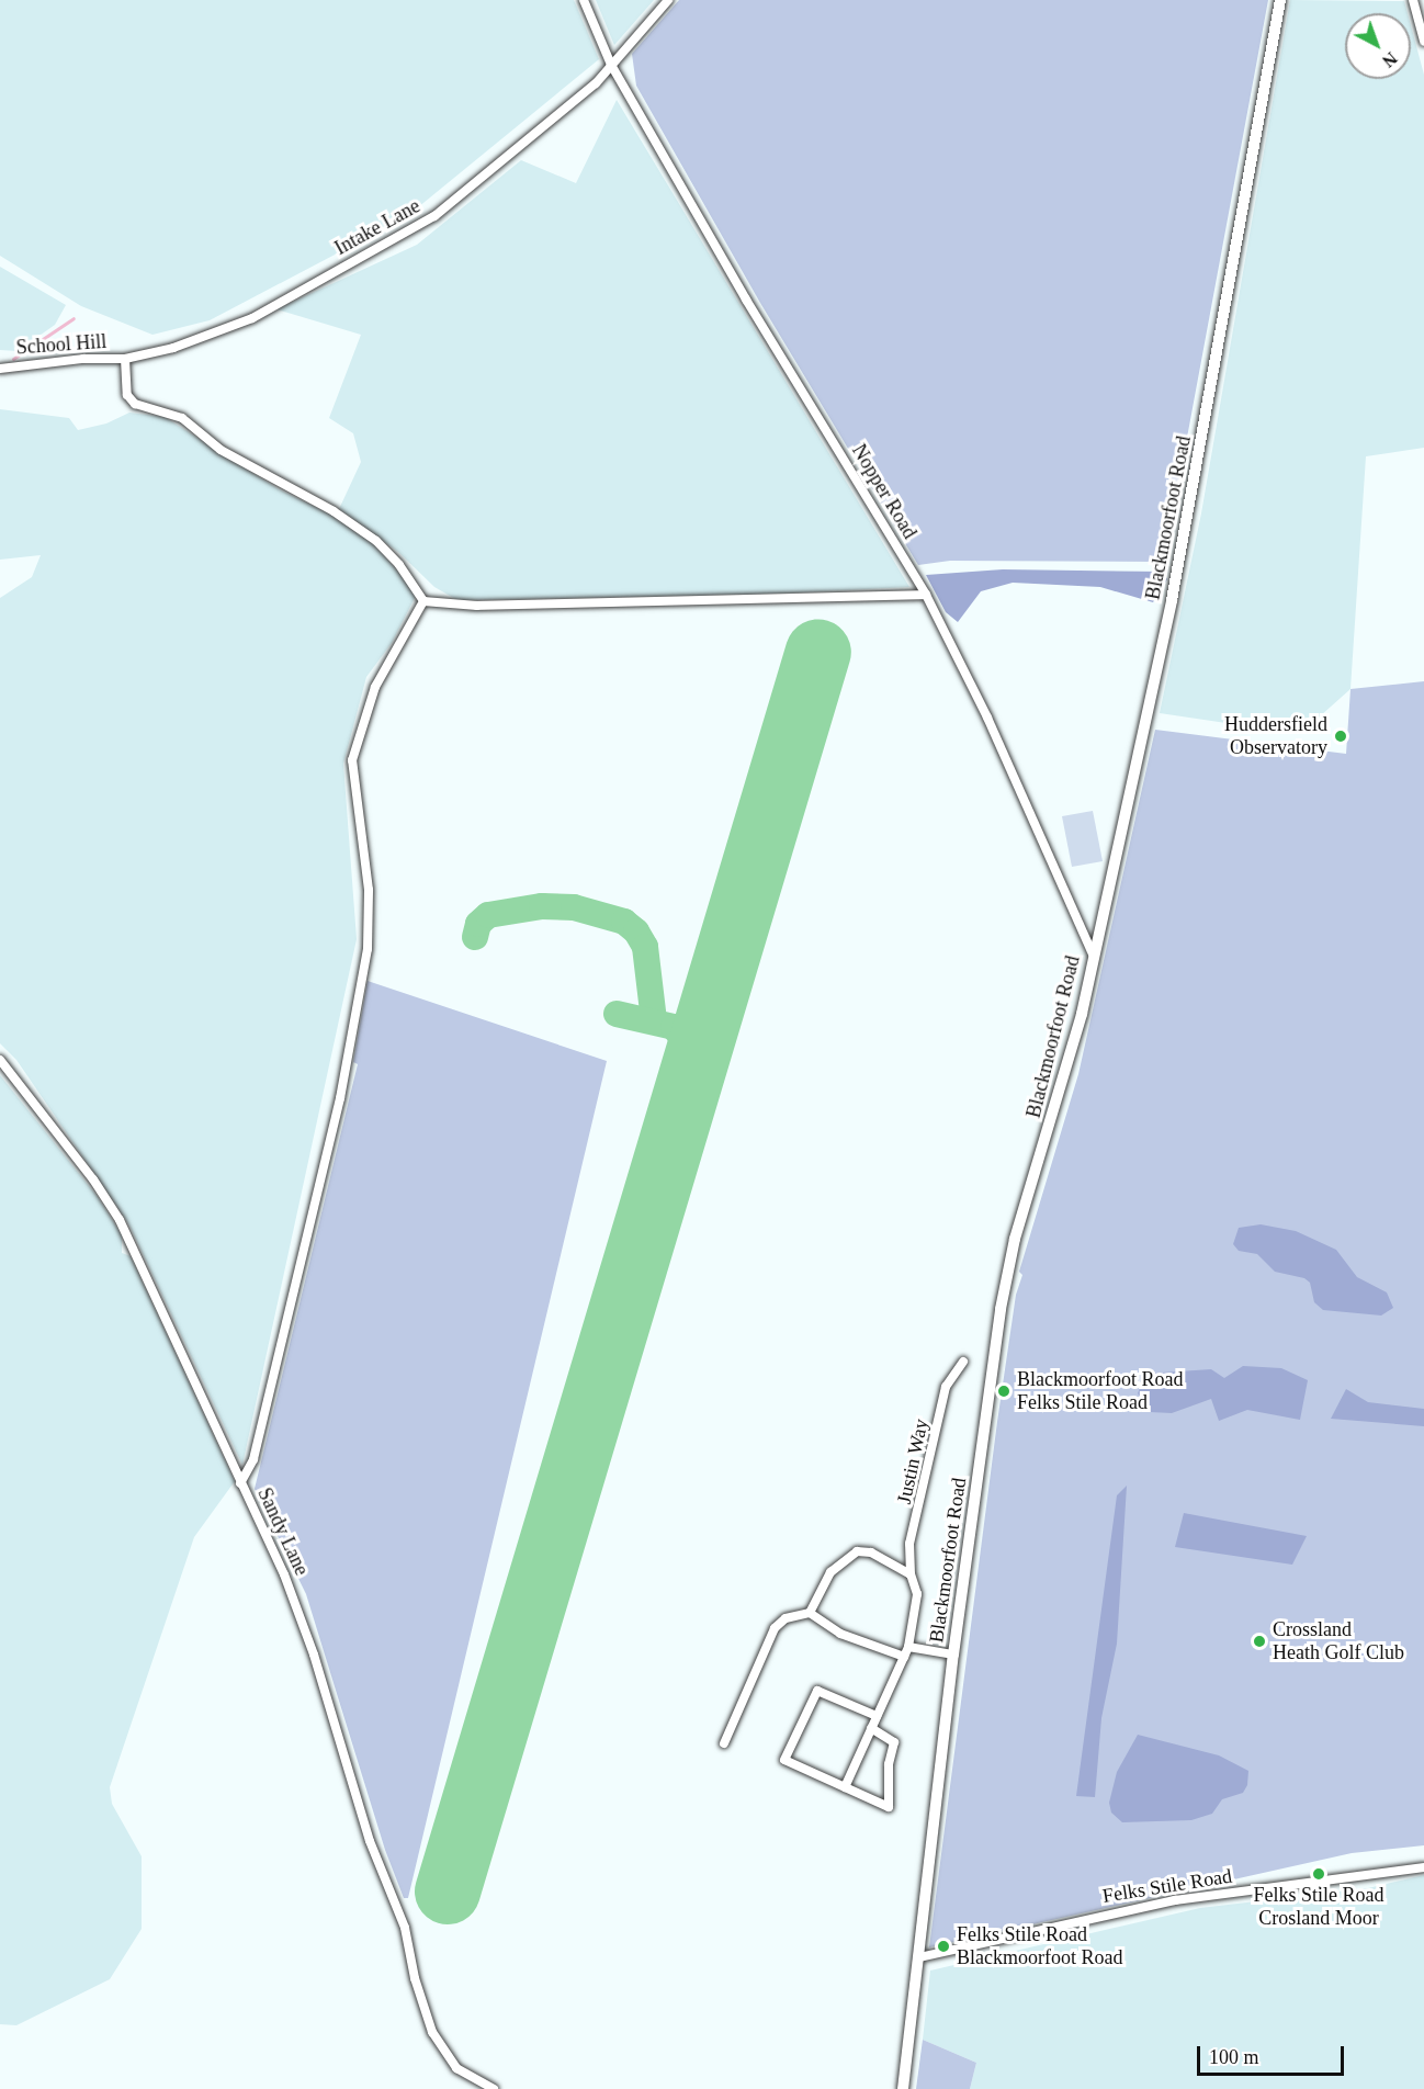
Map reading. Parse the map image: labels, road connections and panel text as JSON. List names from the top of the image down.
{
  "streets": {
    "street": [
      "Intake Lane",
      "School Hill",
      "Nopper Road",
      "Blackmoorfoot Road",
      "Justin Way",
      "Sandy Lane",
      "Felks Stile Road"
    ]
  },
  "crossings": [
    ["Intake Lane", "School Hill"],
    ["Intake Lane", "Nopper Road"],
    ["Nopper Road", "Blackmoorfoot Road"],
    ["Blackmoorfoot Road", "Felks Stile Road"]
  ],
  "places": [
    "Huddersfield Observatory",
    "Blackmoorfoot Road Felks Stile Road",
    "Crossland Heath Golf Club",
    "Felks Stile Road Crosland Moor",
    "Felks Stile Road Blackmoorfoot Road"
  ],
  "scale_bar": "100 m",
  "north": "bottom right"
}
